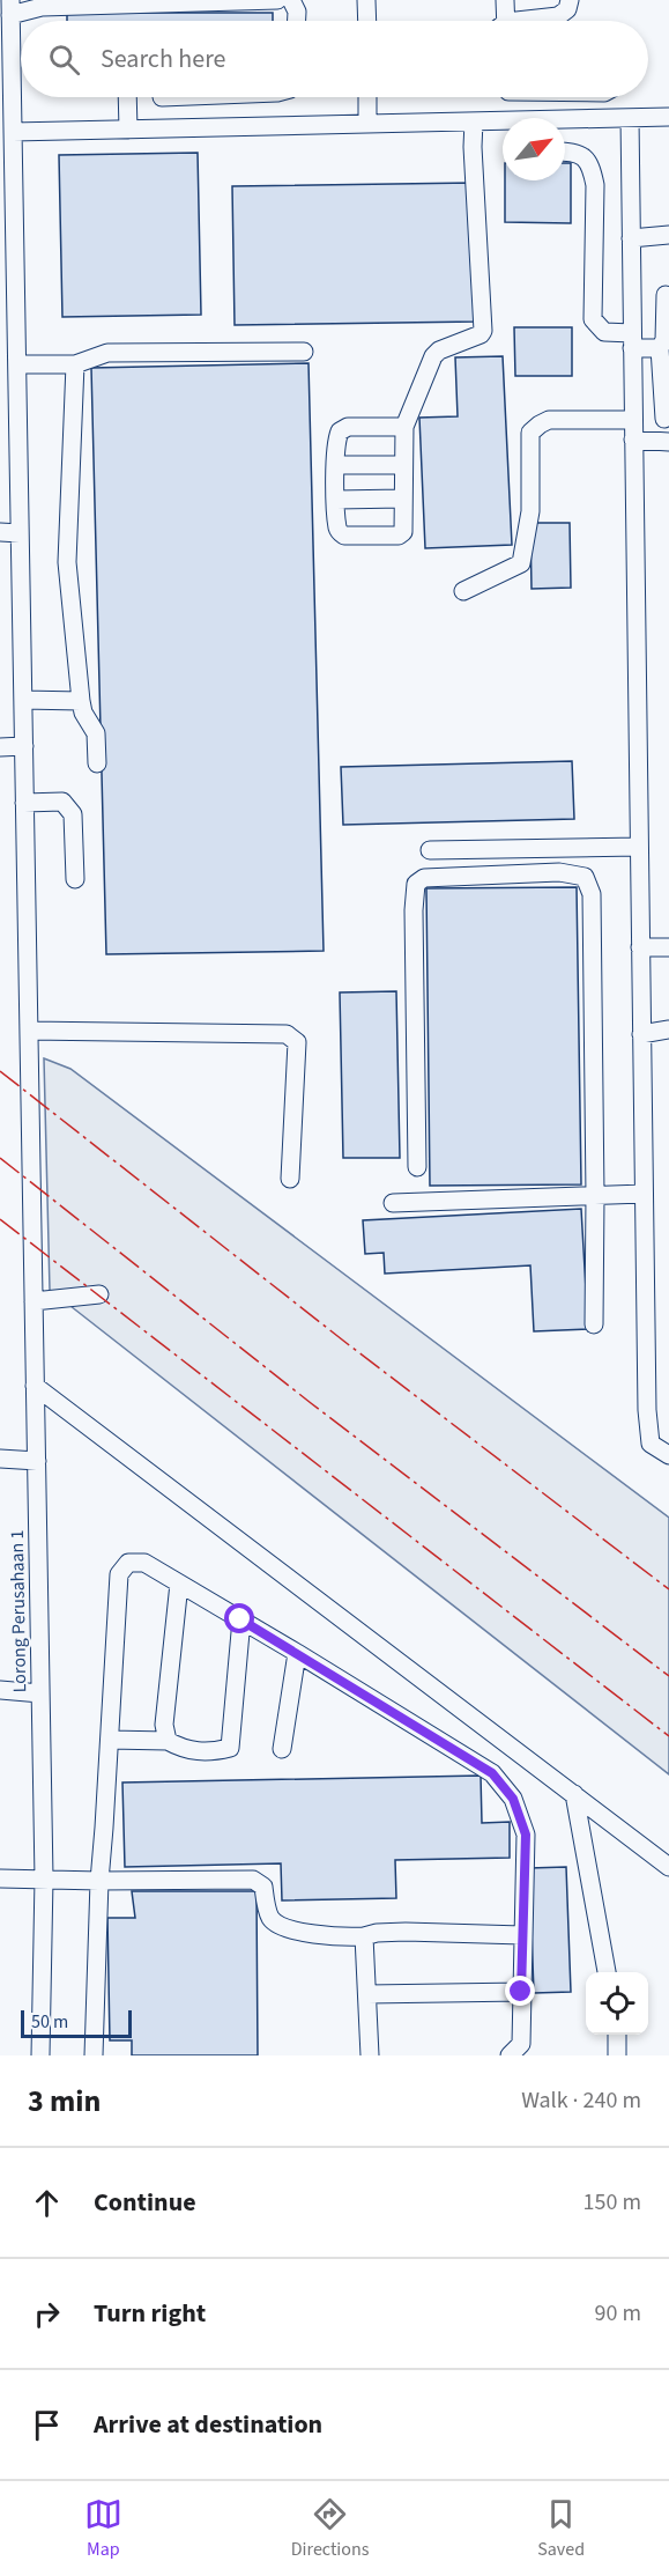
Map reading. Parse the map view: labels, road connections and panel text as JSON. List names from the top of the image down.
{
  "streets": {
    "street": ["Lorong Perusahaan 1"]
  },
  "scale_bar": "50 m",
  "north": "top right",
  "page": {
    "search": "Search here",
    "scale": "50 m",
    "heading": ["3 min", "Walk · 240 m"],
    "list": [
      ["Continue", "150 m"],
      ["Turn right", "90 m"],
      "Arrive at destination"
    ],
    "nav": ["Map", "Directions", "Saved"]
  }
}
